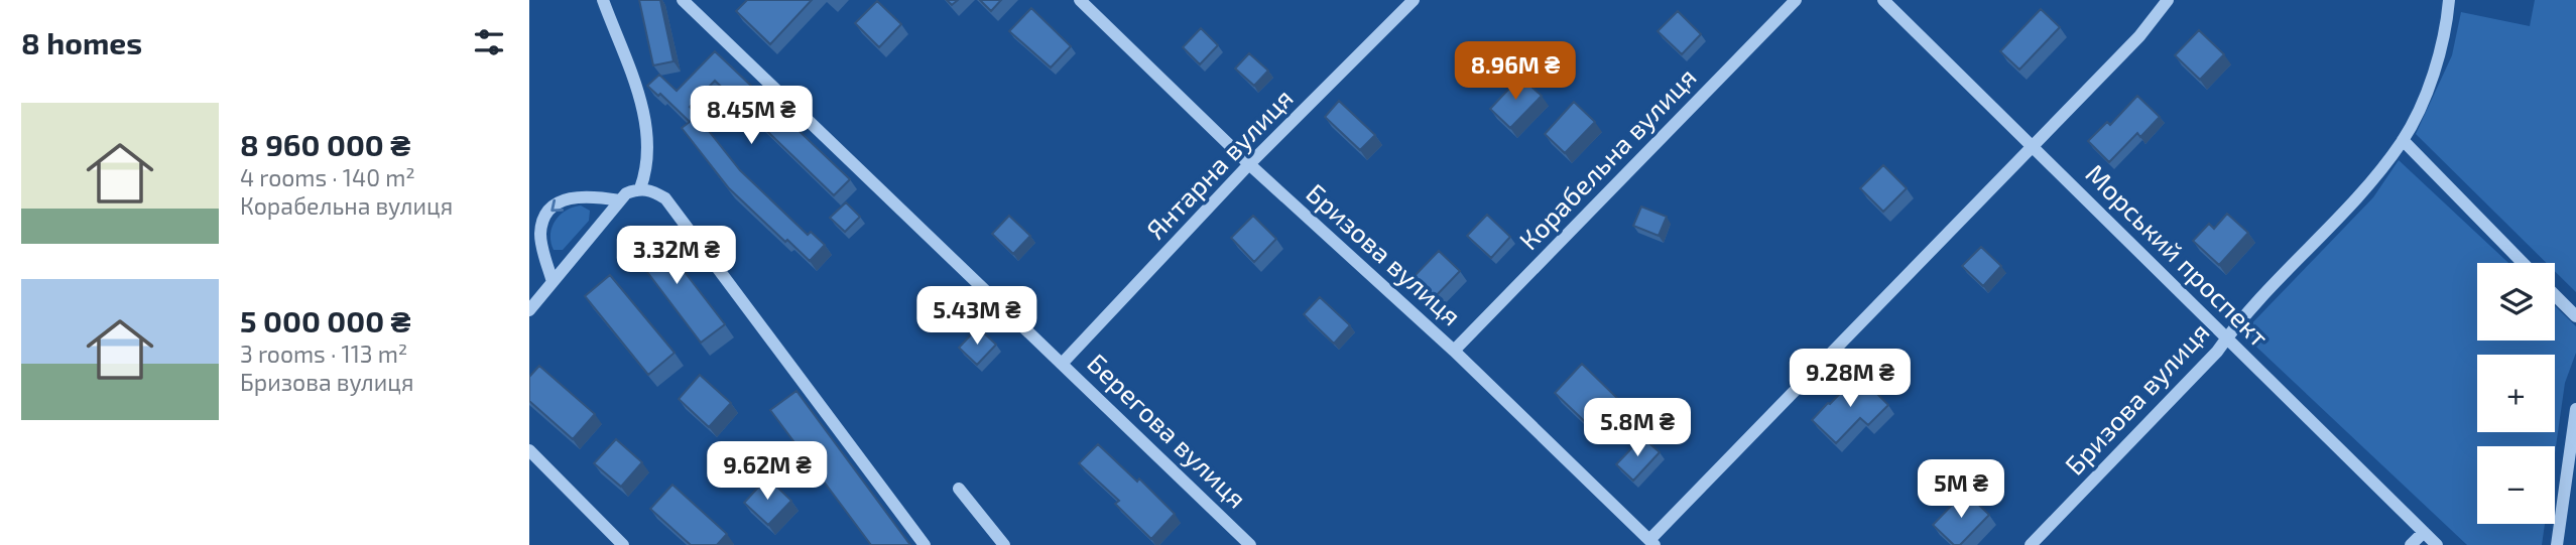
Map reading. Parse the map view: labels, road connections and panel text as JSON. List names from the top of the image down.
{
  "streets": {
    "street": [
      "Корабельна вулиця",
      "Янтарна вулиця",
      "Бризова вулиця",
      "Морський проспект",
      "Берегова вулиця"
    ]
  },
  "crossings": [
    ["Корабельна вулиця", "Бризова вулиця"],
    ["Янтарна вулиця", "Бризова вулиця"],
    ["Янтарна вулиця", "Берегова вулиця"],
    ["Бризова вулиця", "Морський проспект"]
  ],
  "page": {
    "heading": "8 homes",
    "price": [
      "8.96M ₴",
      "8.45M ₴",
      "3.32M ₴",
      "5.43M ₴",
      "9.28M ₴",
      "5.8M ₴",
      "9.62M ₴",
      "5M ₴"
    ],
    "list": [
      {
        "name": "8 960 000 ₴",
        "note": "4 rooms · 140 m² · Корабельна вулиця"
      },
      {
        "name": "5 000 000 ₴",
        "note": "3 rooms · 113 m² · Бризова вулиця"
      }
    ],
    "map_buttons": ["+", "−"]
  }
}
